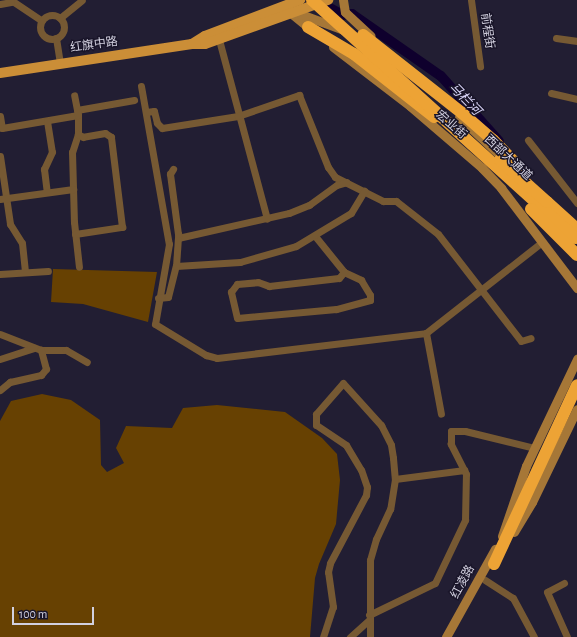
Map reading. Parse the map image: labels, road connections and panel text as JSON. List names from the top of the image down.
{
  "streets": {
    "highway": ["西部大通道"],
    "main road": ["红旗中路", "宏业街", "红凌路"],
    "street": ["前程街"]
  },
  "crossings": [
    ["红旗中路", "宏业街"],
    ["宏业街", "西部大通道"]
  ],
  "water": ["马栏河"],
  "scale_bar": "100 m"
}
